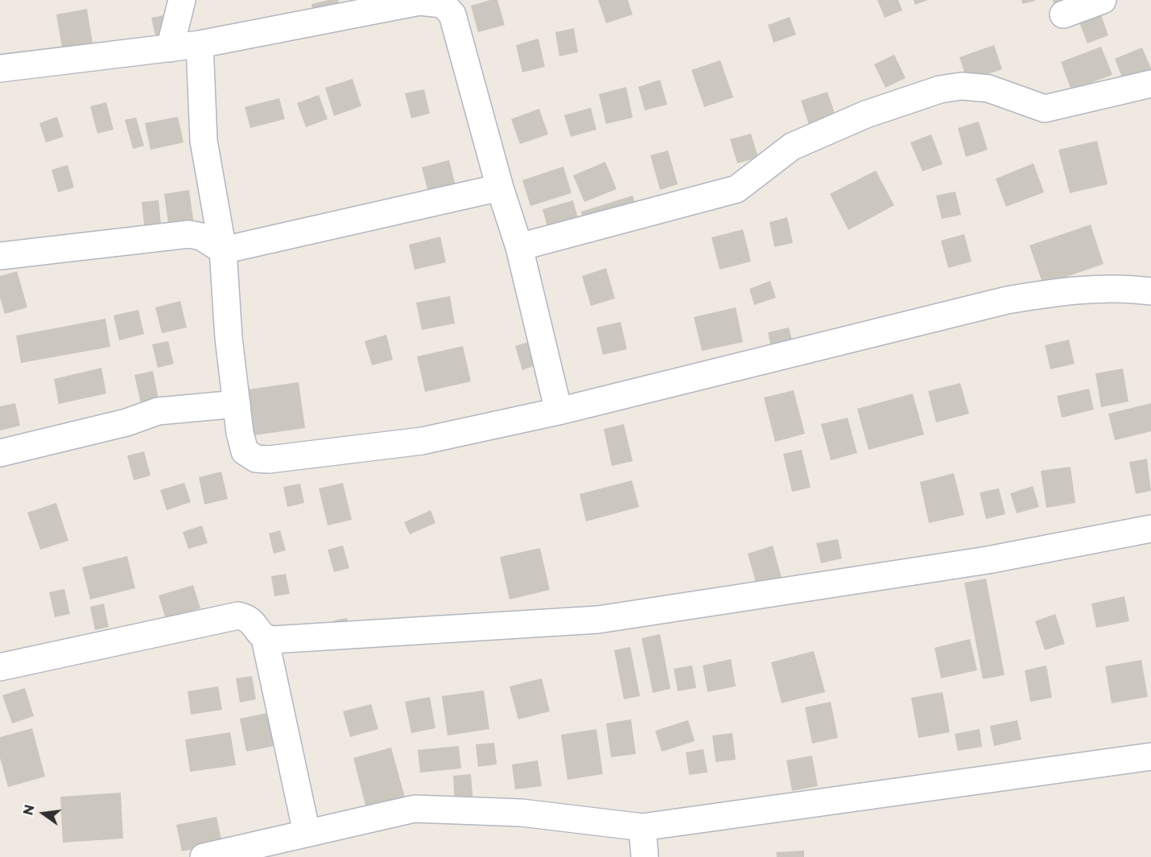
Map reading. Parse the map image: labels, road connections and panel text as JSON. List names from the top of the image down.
{
  "north": "left"
}
